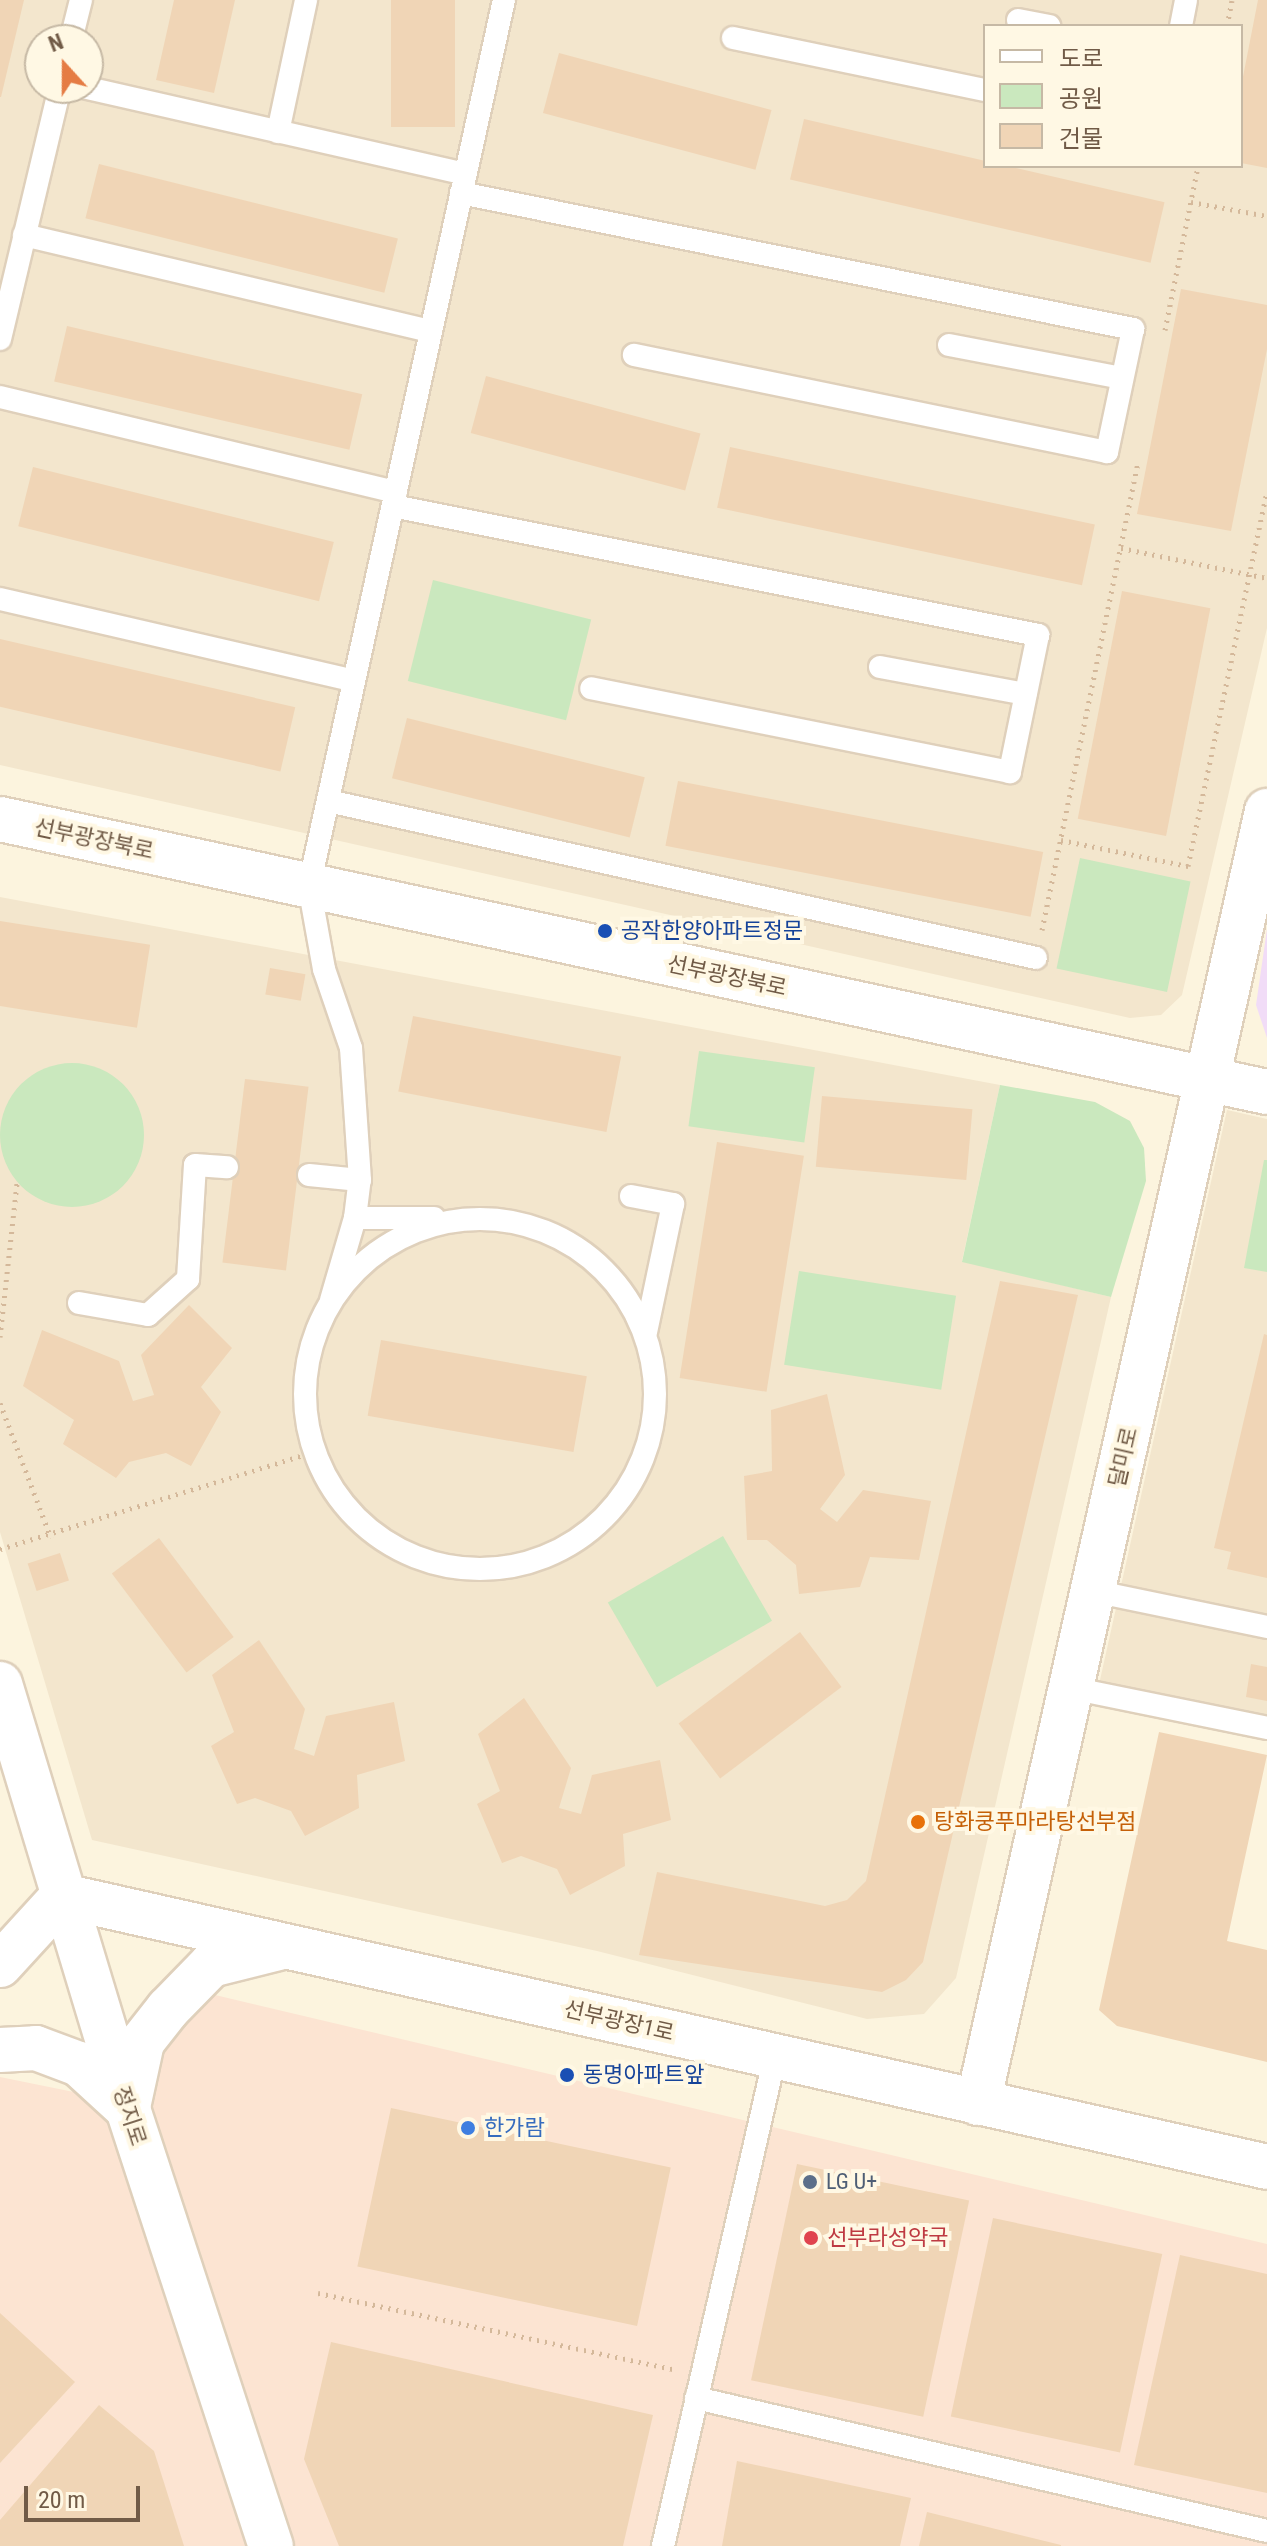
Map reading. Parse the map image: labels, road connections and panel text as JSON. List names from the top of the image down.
{
  "streets": {
    "street": [
      "선부광장북로",
      "달미로",
      "선부광장1로",
      "정지로"
    ]
  },
  "crossings": [
    ["선부광장북로", "달미로"],
    ["달미로", "선부광장1로"],
    ["선부광장1로", "정지로"]
  ],
  "places": [
    "공작한양아파트정문",
    "탕화쿵푸마라탕선부점",
    "동명아파트앞",
    "한가람",
    "LG U+",
    "선부라성약국"
  ],
  "legend": ["도로", "공원", "건물"],
  "scale_bar": "20 m",
  "north": "top"
}
